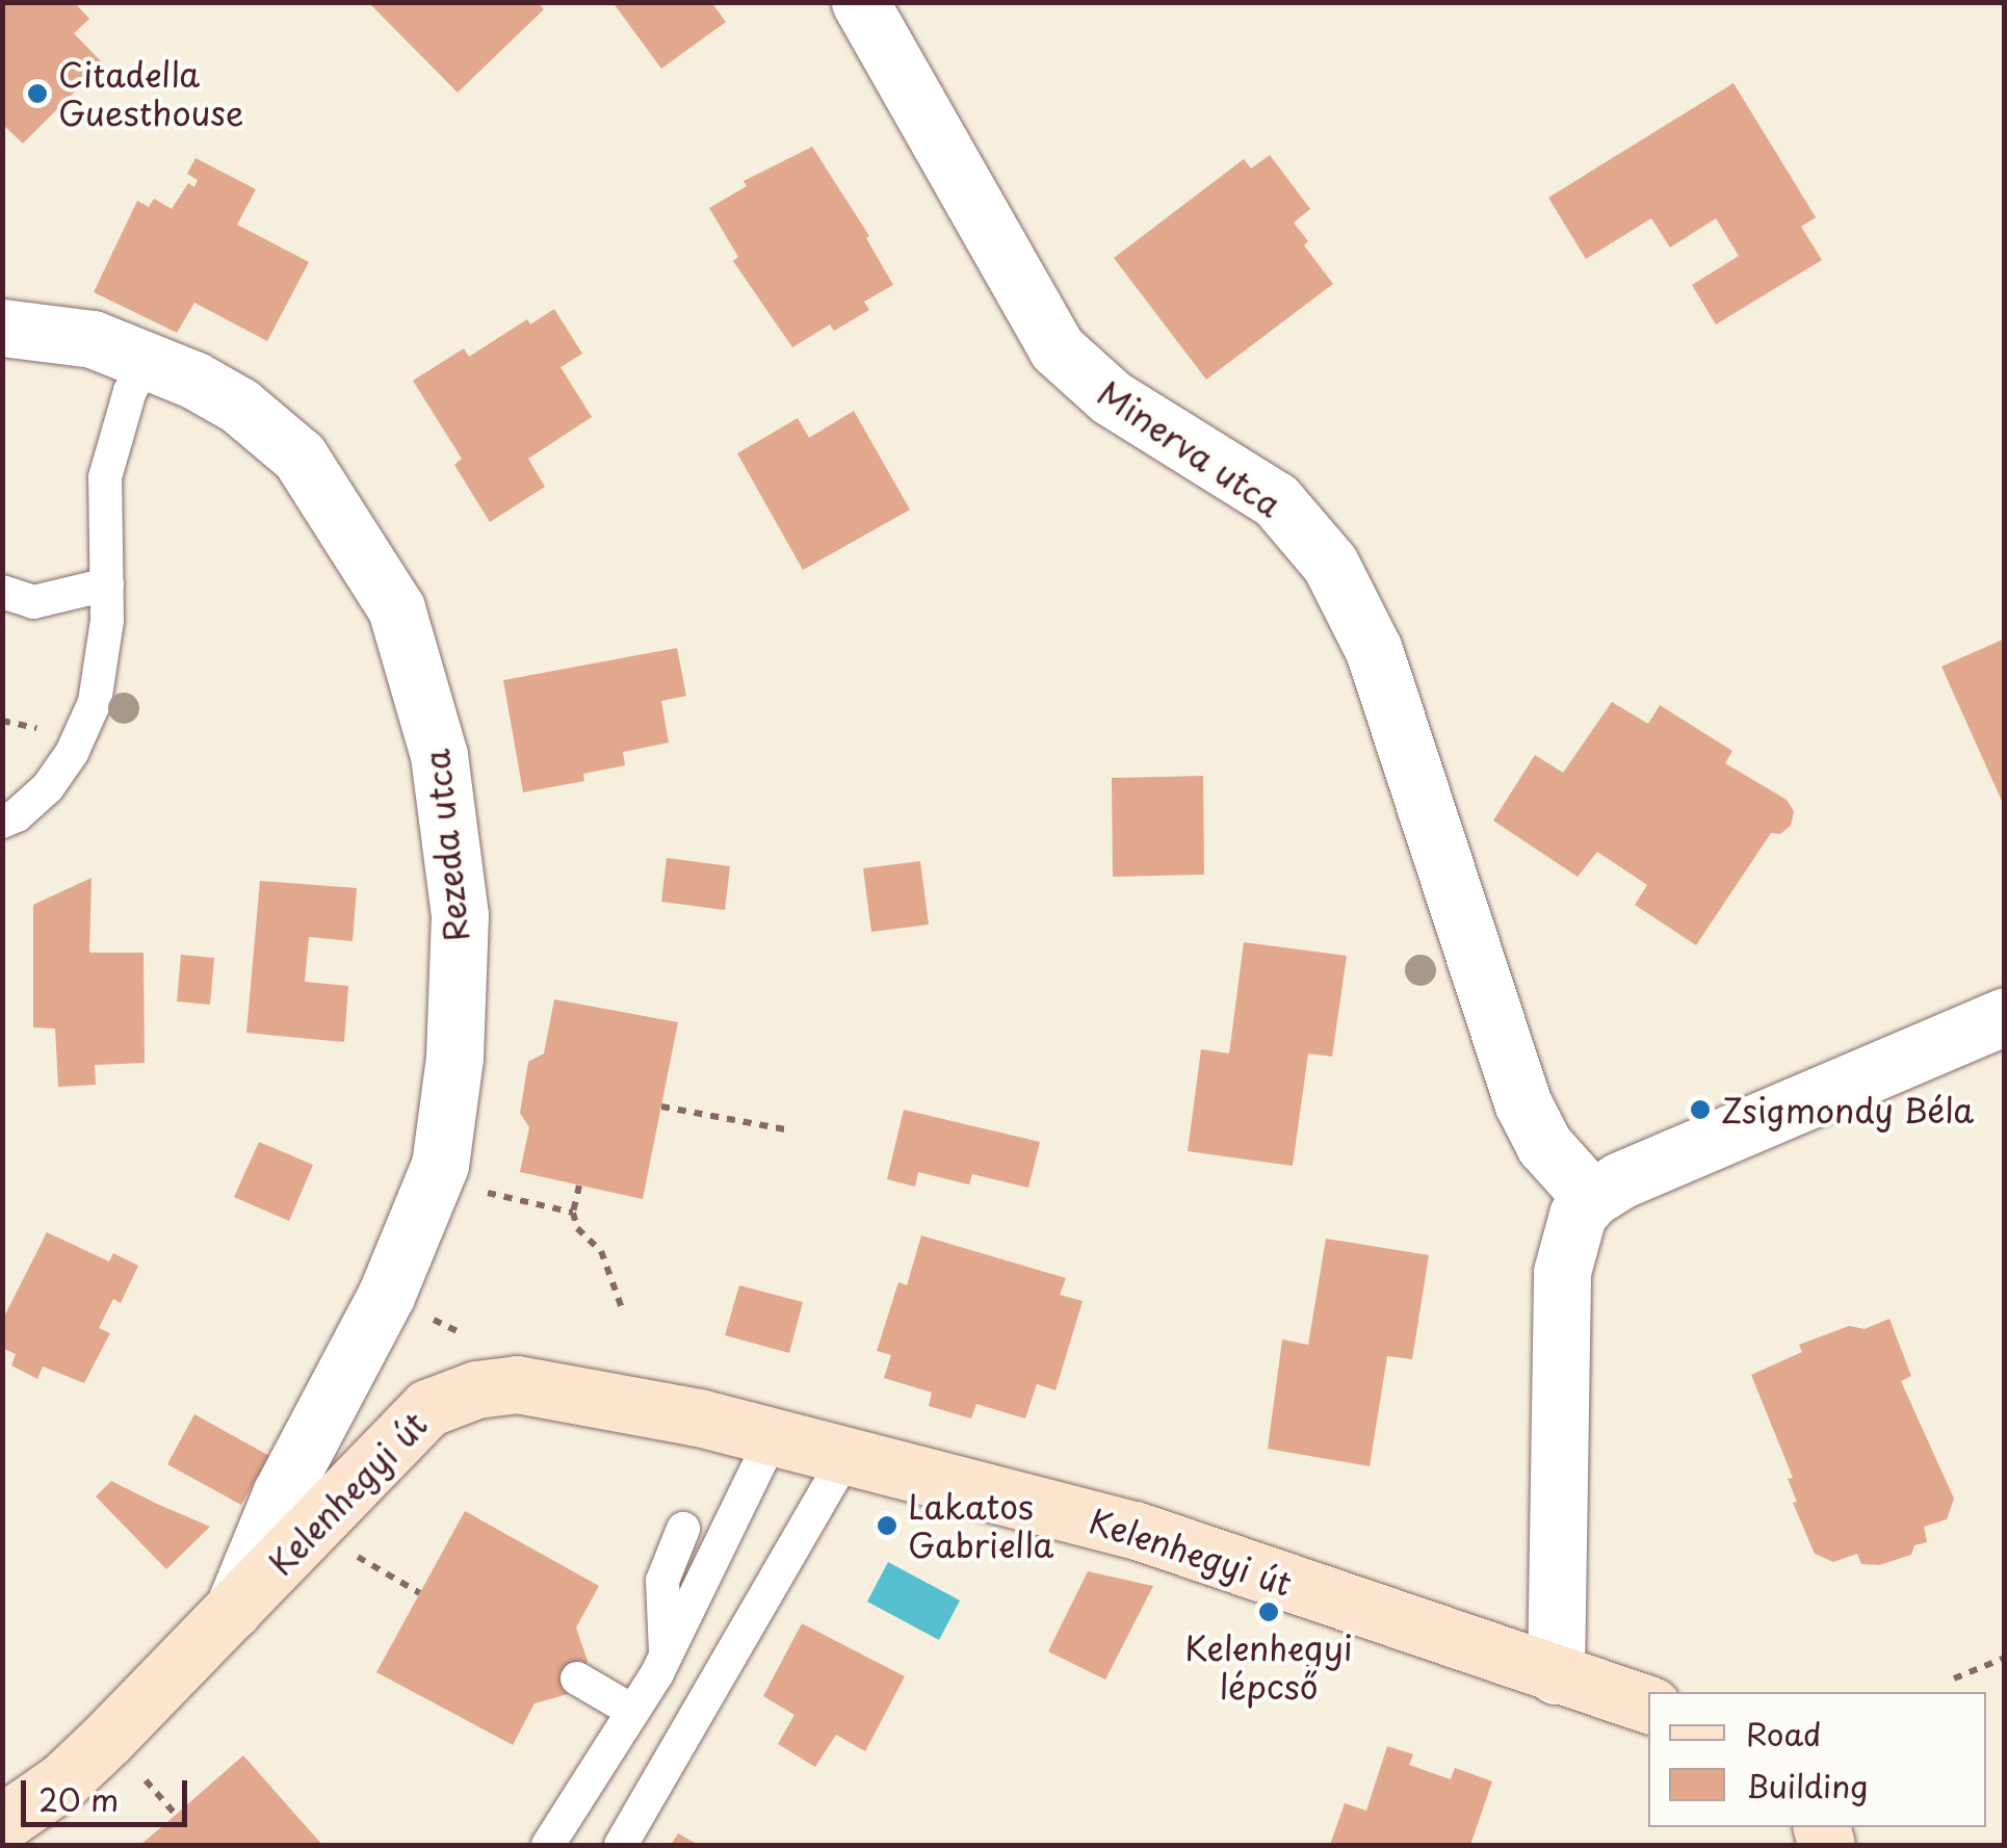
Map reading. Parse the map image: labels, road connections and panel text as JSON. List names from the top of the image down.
{
  "streets": {
    "street": ["Minerva utca", "Rezeda utca", "Kelenhegyi út"]
  },
  "crossings": [
    ["Rezeda utca", "Kelenhegyi út"]
  ],
  "places": [
    "Citadella Guesthouse",
    "Zsigmondy Béla",
    "Lakatos Gabriella",
    "Kelenhegyi lépcső"
  ],
  "legend": ["Road", "Building"],
  "scale_bar": "20 m"
}
